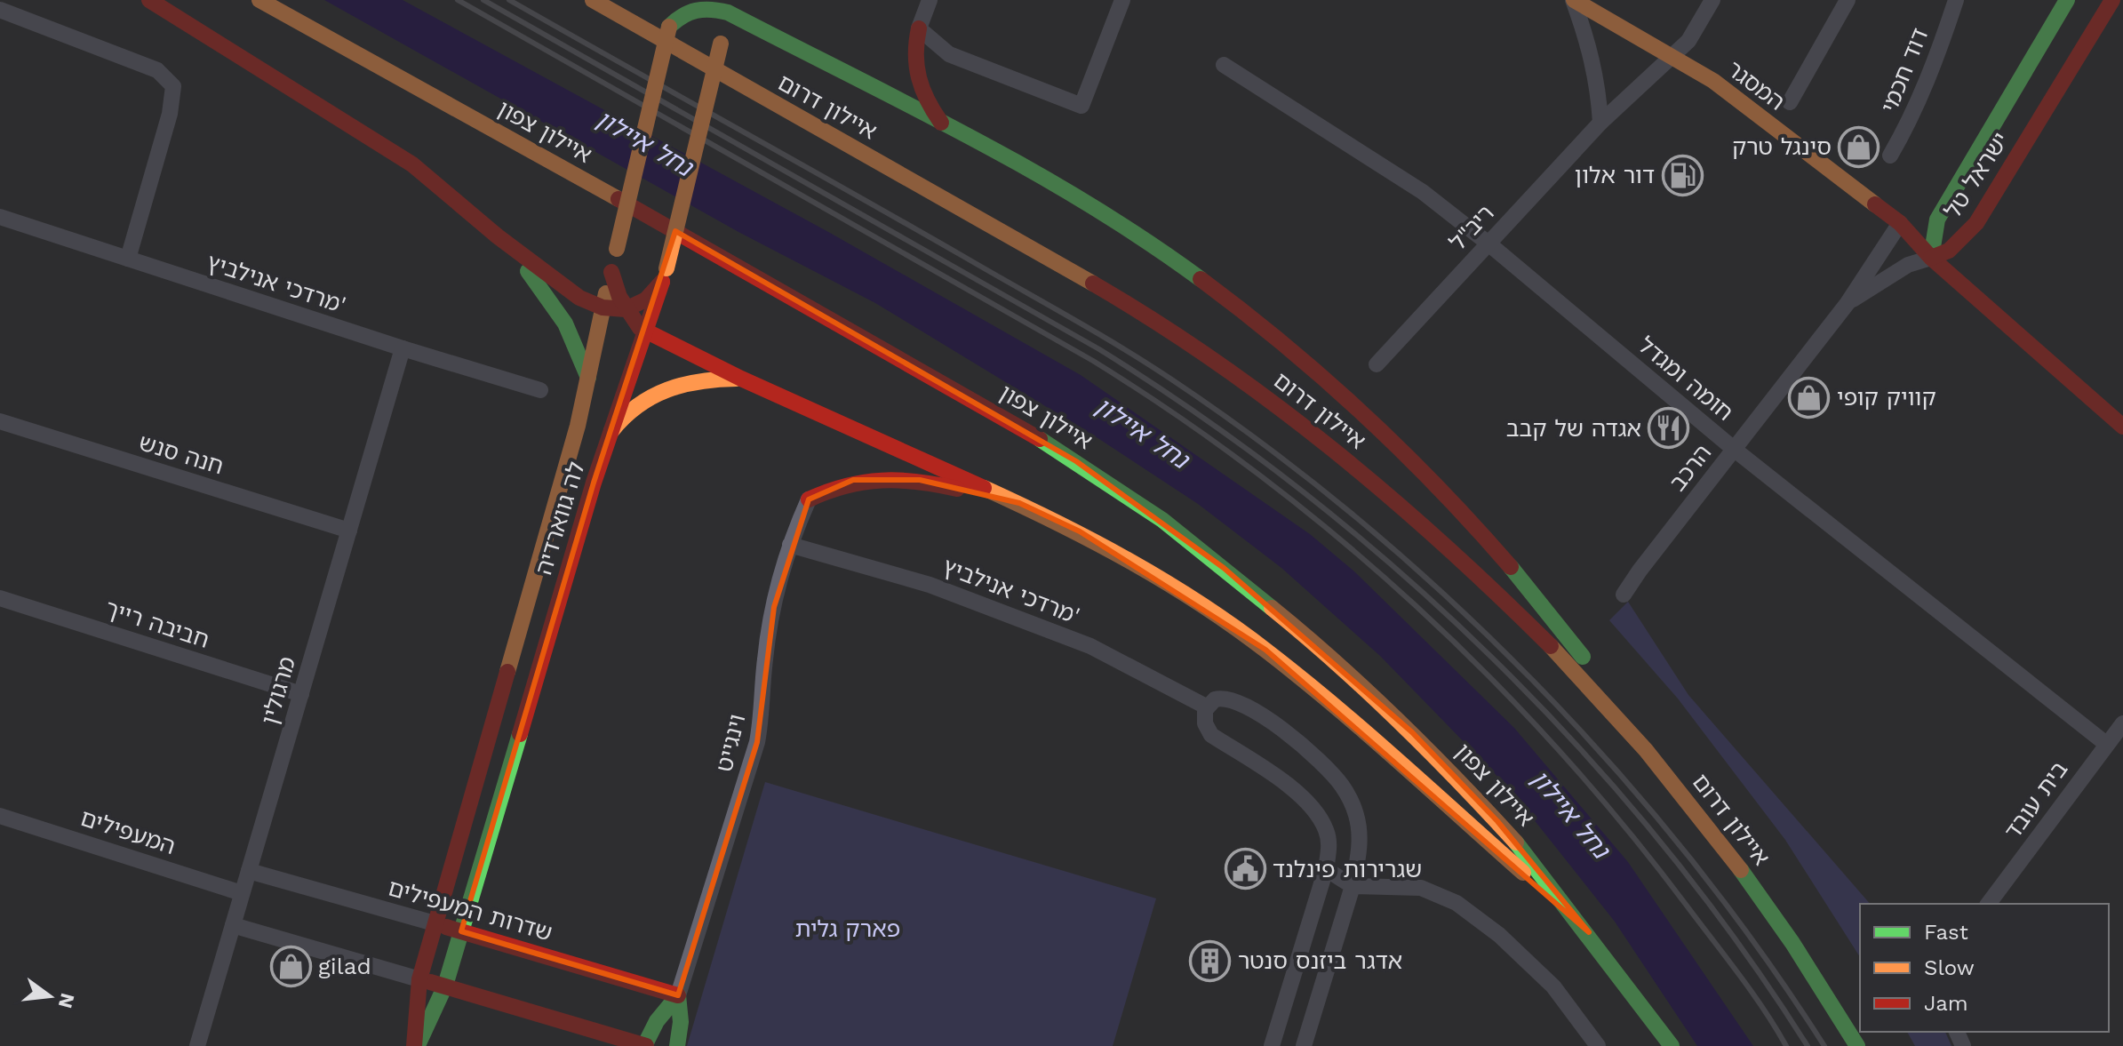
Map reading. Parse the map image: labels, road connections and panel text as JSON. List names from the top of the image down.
{
  "streets": {
    "main road": [
      "המסגר",
      "איילון דרום",
      "איילון צפון",
      "ישראל טל",
      "לה גווארדיה",
      "וינגייט",
      "שדרות המעפילים"
    ],
    "street": [
      "דוד חכמי",
      "ריב\"ל",
      "מרדכי אנילביץ'",
      "חומה ומגדל",
      "חנה סנש",
      "הרכב",
      "חביבה רייך",
      "מרגולין",
      "בית עובד",
      "המעפילים"
    ]
  },
  "crossings": [
    ["המסגר", "ישראל טל"],
    ["המסגר", "ריב\"ל"],
    ["המסגר", "הרכב"],
    ["ישראל טל", "הרכב"],
    ["ריב\"ל", "חומה ומגדל"],
    ["מרדכי אנילביץ'", "מרגולין"],
    ["מרדכי אנילביץ'", "וינגייט"],
    ["חומה ומגדל", "הרכב"],
    ["חומה ומגדל", "בית עובד"],
    ["חנה סנש", "מרגולין"],
    ["לה גווארדיה", "שדרות המעפילים"],
    ["חביבה רייך", "מרגולין"],
    ["מרגולין", "המעפילים"],
    ["מרגולין", "שדרות המעפילים"],
    ["וינגייט", "שדרות המעפילים"]
  ],
  "water": ["נחל איילון"],
  "parks": ["פארק גלית"],
  "places": {
    "shop": ["סינגל טרק", "קוויק קופי", "gilad"],
    "fuel station": ["דור אלון"],
    "restaurant": ["אגדה של קבב"],
    "public building": ["שגרירות פינלנד"],
    "building": ["אדגר ביזנס סנטר"]
  },
  "legend": ["Fast", "Slow", "Jam"],
  "north": "right"
}
